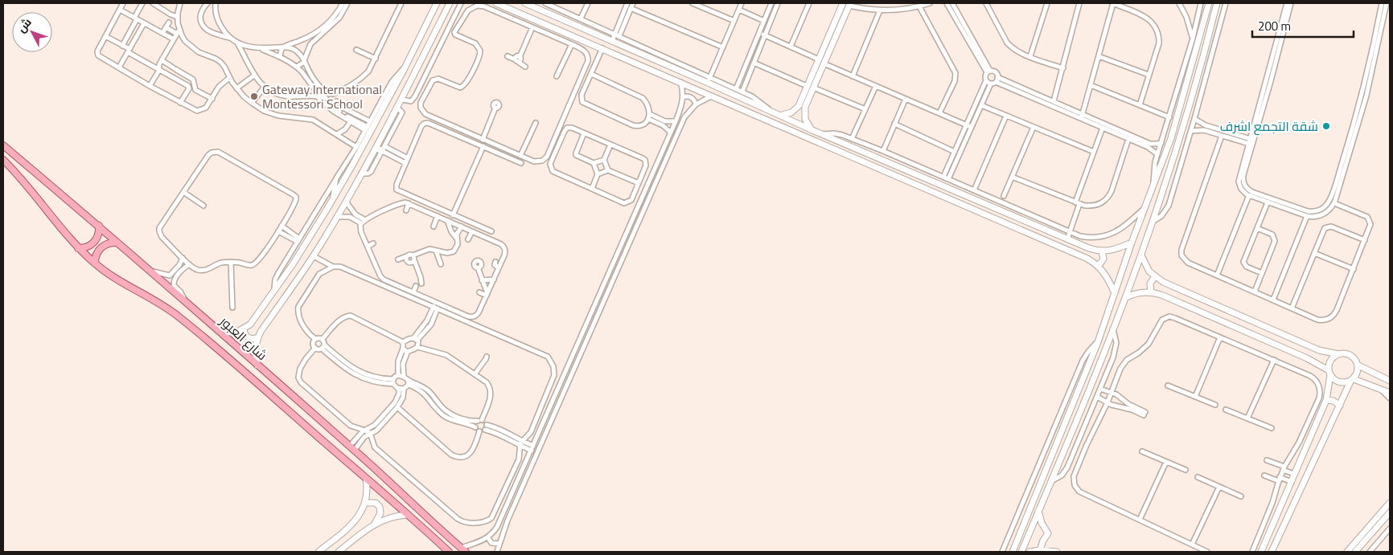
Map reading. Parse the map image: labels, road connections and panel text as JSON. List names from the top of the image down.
{
  "streets": {
    "main road": ["شارع العبور"]
  },
  "places": ["Gateway International Montessori School", "شقة التجمع اشرف"],
  "scale_bar": "200 m",
  "north": "top left"
}
